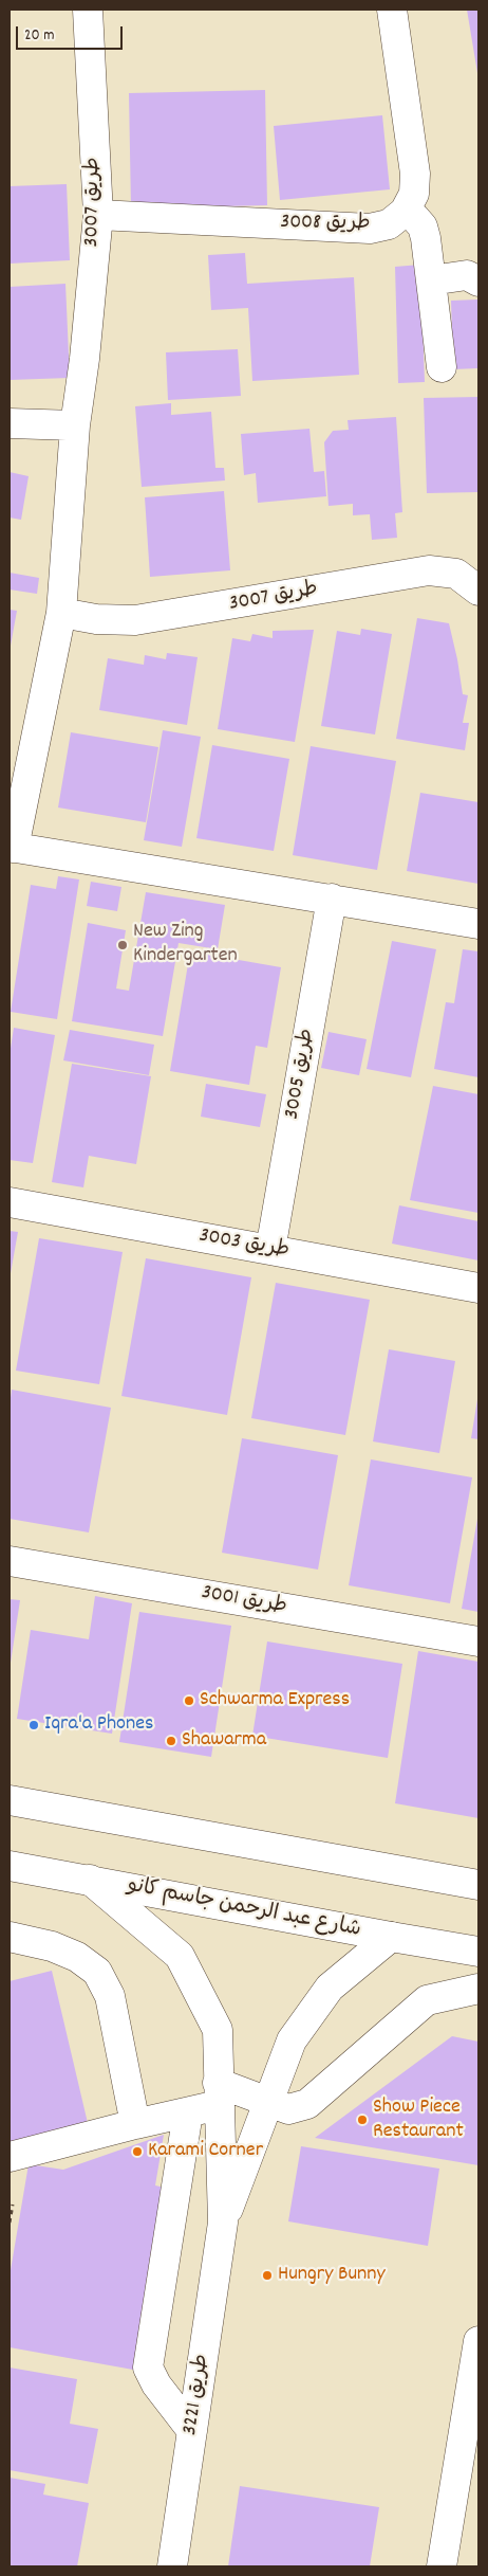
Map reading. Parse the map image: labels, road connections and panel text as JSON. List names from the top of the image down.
{
  "streets": {
    "street": [
      "طريق 3007",
      "طريق 3008",
      "طريق 3005",
      "طريق 3003",
      "طريق 3001",
      "شارع عبد الرحمن جاسم كانو",
      "طريق 3221"
    ]
  },
  "crossings": [
    ["طريق 3007", "طريق 3008"],
    ["طريق 3005", "طريق 3003"]
  ],
  "places": [
    "New Zing Kindergarten",
    "Schwarma Express",
    "Iqra'a Phones",
    "Shawarma",
    "Show Piece Restaurant",
    "Karami Corner",
    "Hungry Bunny"
  ],
  "scale_bar": "20 m"
}
